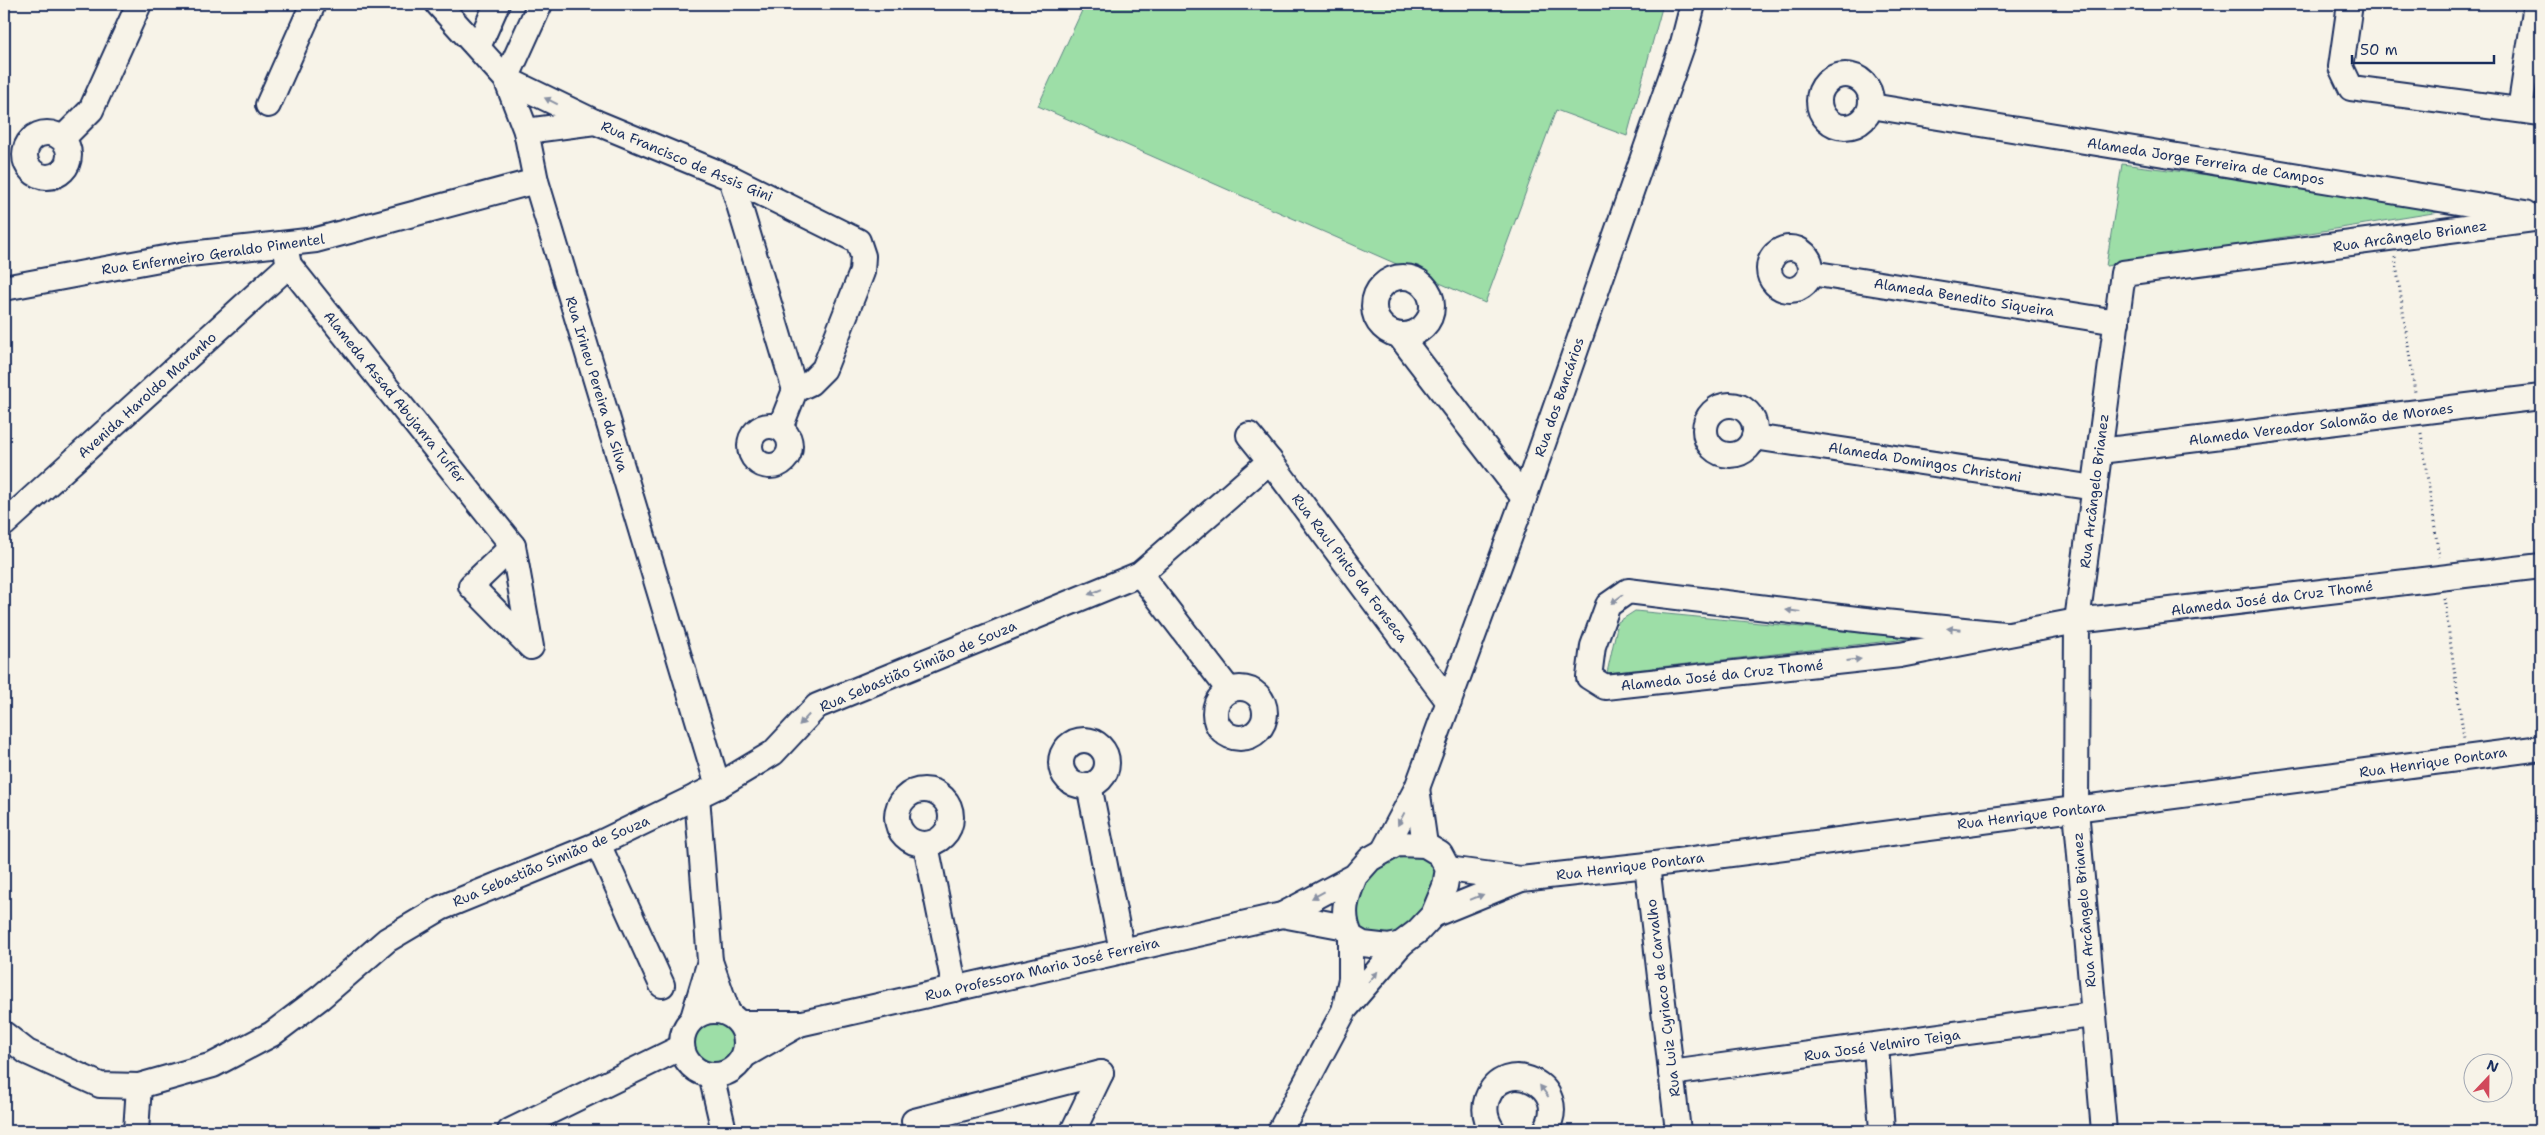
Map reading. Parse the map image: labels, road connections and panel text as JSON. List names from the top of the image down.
{
  "streets": {
    "street": [
      "Rua Francisco de Assis Gini",
      "Alameda Jorge Ferreira de Campos",
      "Rua Arcângelo Brianez",
      "Rua Enfermeiro Geraldo Pimentel",
      "Alameda Benedito Siqueira",
      "Rua Irineu Pereira da Silva",
      "Avenida Haroldo Maranho",
      "Alameda Assad Abujanra Tuffer",
      "Rua dos Bancários",
      "Alameda Vereador Salomão de Moraes",
      "Alameda Domingos Christoni",
      "Rua Raul Pinto da Fonseca",
      "Alameda José da Cruz Thomé",
      "Rua Sebastião Simião de Souza",
      "Rua Henrique Pontara",
      "Rua Professora Maria José Ferreira",
      "Rua Luiz Cyriaco de Carvalho",
      "Rua José Velmiro Teiga"
    ]
  },
  "crossings": [
    ["Rua Francisco de Assis Gini", "Rua Irineu Pereira da Silva"],
    ["Alameda Jorge Ferreira de Campos", "Rua Arcângelo Brianez"],
    ["Rua Arcângelo Brianez", "Alameda Benedito Siqueira"],
    ["Rua Arcângelo Brianez", "Alameda Vereador Salomão de Moraes"],
    ["Rua Arcângelo Brianez", "Alameda Domingos Christoni"],
    ["Rua Arcângelo Brianez", "Alameda José da Cruz Thomé"],
    ["Rua Arcângelo Brianez", "Rua Henrique Pontara"],
    ["Rua Arcângelo Brianez", "Rua José Velmiro Teiga"],
    ["Rua Enfermeiro Geraldo Pimentel", "Rua Irineu Pereira da Silva"],
    ["Rua Enfermeiro Geraldo Pimentel", "Avenida Haroldo Maranho"],
    ["Rua Enfermeiro Geraldo Pimentel", "Alameda Assad Abujanra Tuffer"],
    ["Rua Irineu Pereira da Silva", "Rua Sebastião Simião de Souza"],
    ["Avenida Haroldo Maranho", "Alameda Assad Abujanra Tuffer"],
    ["Rua dos Bancários", "Rua Raul Pinto da Fonseca"],
    ["Rua dos Bancários", "Rua Henrique Pontara"],
    ["Rua dos Bancários", "Rua Professora Maria José Ferreira"],
    ["Rua Raul Pinto da Fonseca", "Rua Sebastião Simião de Souza"],
    ["Rua Henrique Pontara", "Rua Professora Maria José Ferreira"],
    ["Rua Henrique Pontara", "Rua Luiz Cyriaco de Carvalho"],
    ["Rua Luiz Cyriaco de Carvalho", "Rua José Velmiro Teiga"]
  ],
  "scale_bar": "50 m",
  "north": "top"
}
